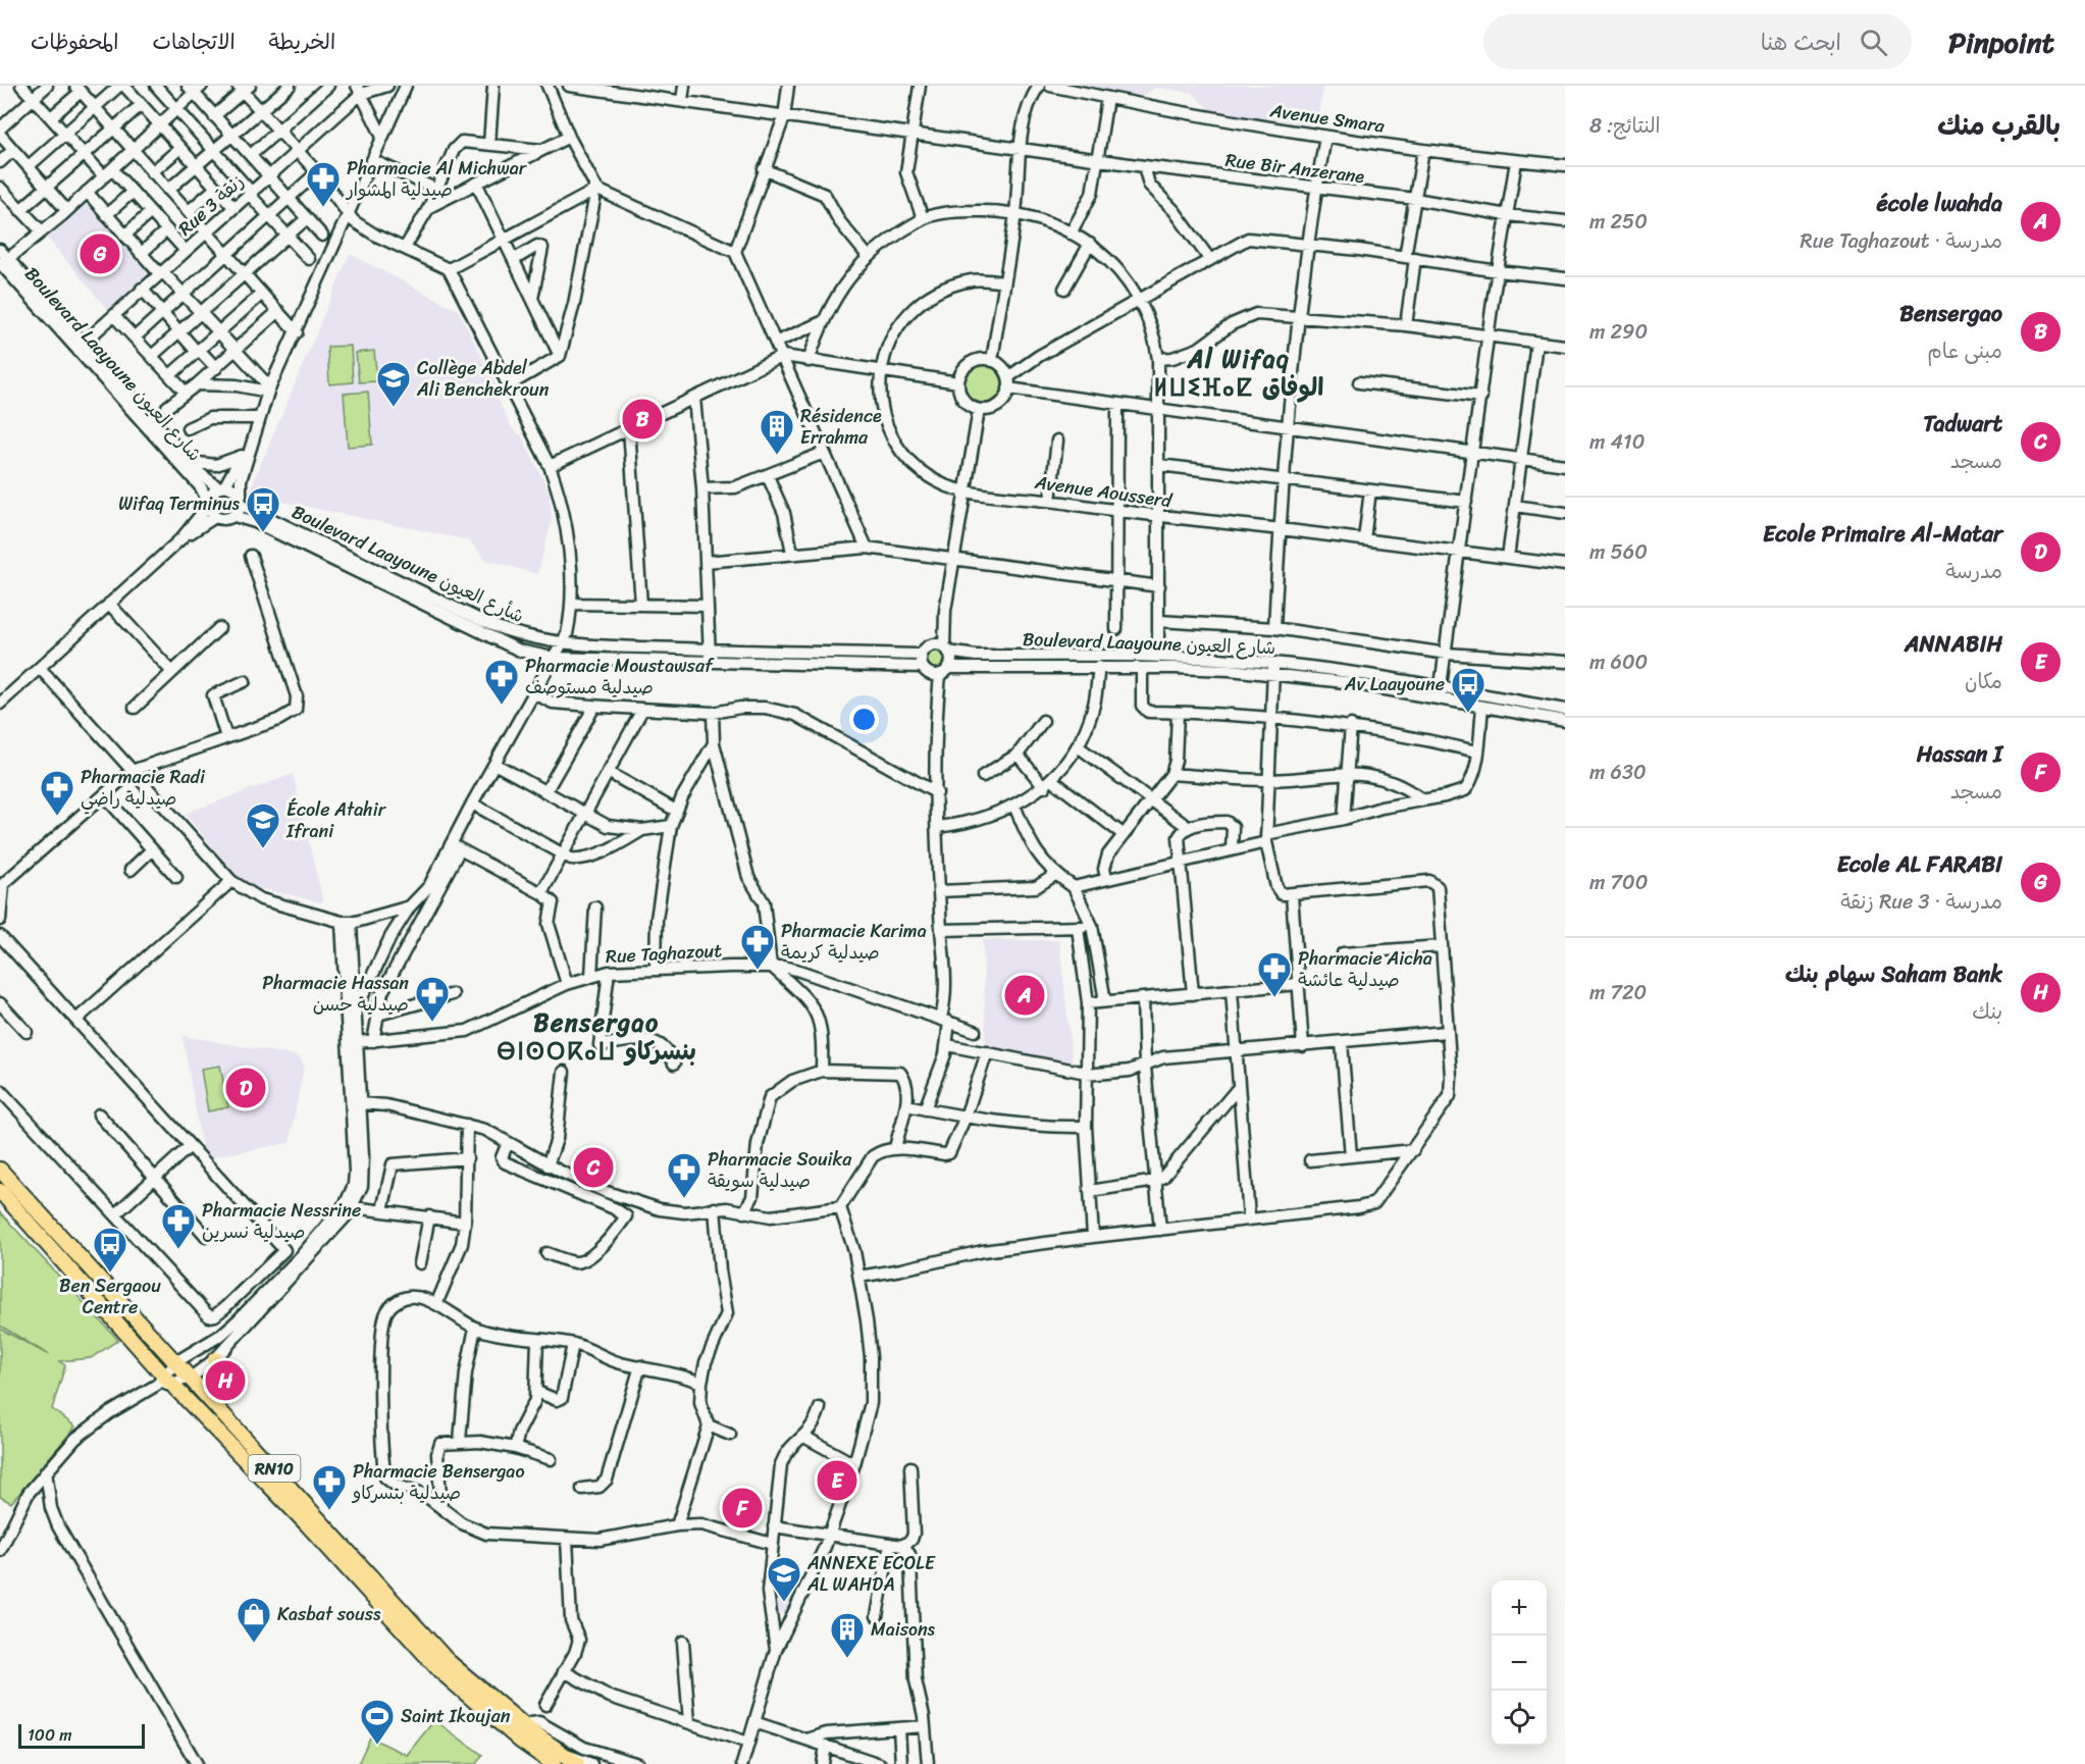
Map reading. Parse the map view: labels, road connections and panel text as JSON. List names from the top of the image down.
{
  "streets": {
    "main road": ["RN10"],
    "street": [
      "Avenue Smara",
      "Rue Bir Anzerane",
      "Rue 3 زنقة",
      "Boulevard Laayoune شارع العيون",
      "Avenue Aousserd",
      "Boulevard Laayoune شأرع العيون",
      "Rue Taghazout"
    ]
  },
  "crossings": [
    ["Rue 3 زنقة", "Boulevard Laayoune شارع العيون"],
    ["Boulevard Laayoune شارع العيون", "Boulevard Laayoune شأرع العيون"]
  ],
  "districts": ["Al Wifaq ⵍⵡⵉⴼⴰⵇ الوفاق", "Bensergao ⴱⵏⵙⵔⴽⴰⵡ بنسركاو"],
  "places": {
    "pharmacy": [
      "Pharmacie Al Michwar صيدلية المشوار",
      "Pharmacie Moustawsaf صيدلية مستوصف",
      "Pharmacie Radi صيدلية راضي",
      "Pharmacie Karima صيدلية كريمة",
      "Pharmacie Aicha صيدلية عائشة",
      "Pharmacie Hassan صيدلية حسن",
      "Pharmacie Souika صيدلية سويقة",
      "Pharmacie Nessrine صيدلية نسرين",
      "Pharmacie Bensergao صيدلية بنسركاو"
    ],
    "school or university": ["Collège Abdel Ali Benchekroun", "École Atahir Ifrani", "ANNEXE ECOLE AL WAHDA"],
    "building": ["Résidence Errahma", "Maisons"],
    "bus stop": ["Wifaq Terminus", "Av Laayoune", "Ben Sergaou Centre"],
    "shop": ["Kasbat souss"],
    "sports": ["Saint Ikoujan"]
  },
  "scale_bar": "100 m",
  "page": {
    "header": "Pinpoint",
    "search": "ابحث هنا",
    "nav": ["الخريطة", "الاتجاهات", "المحفوظات"],
    "heading": ["بالقرب منك", "النتائج: 8"],
    "list": [
      {
        "mark": "A",
        "name": "école lwahda",
        "note": "مدرسة · Rue Taghazout",
        "value": "250 m"
      },
      {
        "mark": "B",
        "name": "Bensergao",
        "note": "مبنى عام",
        "value": "290 m"
      },
      {
        "mark": "C",
        "name": "Tadwart",
        "note": "مسجد",
        "value": "410 m"
      },
      {
        "mark": "D",
        "name": "Ecole Primaire Al-Matar",
        "note": "مدرسة",
        "value": "560 m"
      },
      {
        "mark": "E",
        "name": "ANNABIH",
        "note": "مكان",
        "value": "600 m"
      },
      {
        "mark": "F",
        "name": "Hassan I",
        "note": "مسجد",
        "value": "630 m"
      },
      {
        "mark": "G",
        "name": "Ecole AL FARABI",
        "note": "مدرسة · Rue 3 زنقة",
        "value": "700 m"
      },
      {
        "mark": "H",
        "name": "Saham Bank سهام بنك",
        "note": "بنك",
        "value": "720 m"
      }
    ],
    "pins": [
      "G",
      "B",
      "A",
      "D",
      "C",
      "H",
      "E",
      "F"
    ],
    "map_buttons": ["+", "−"],
    "scale": "100 m"
  }
}
